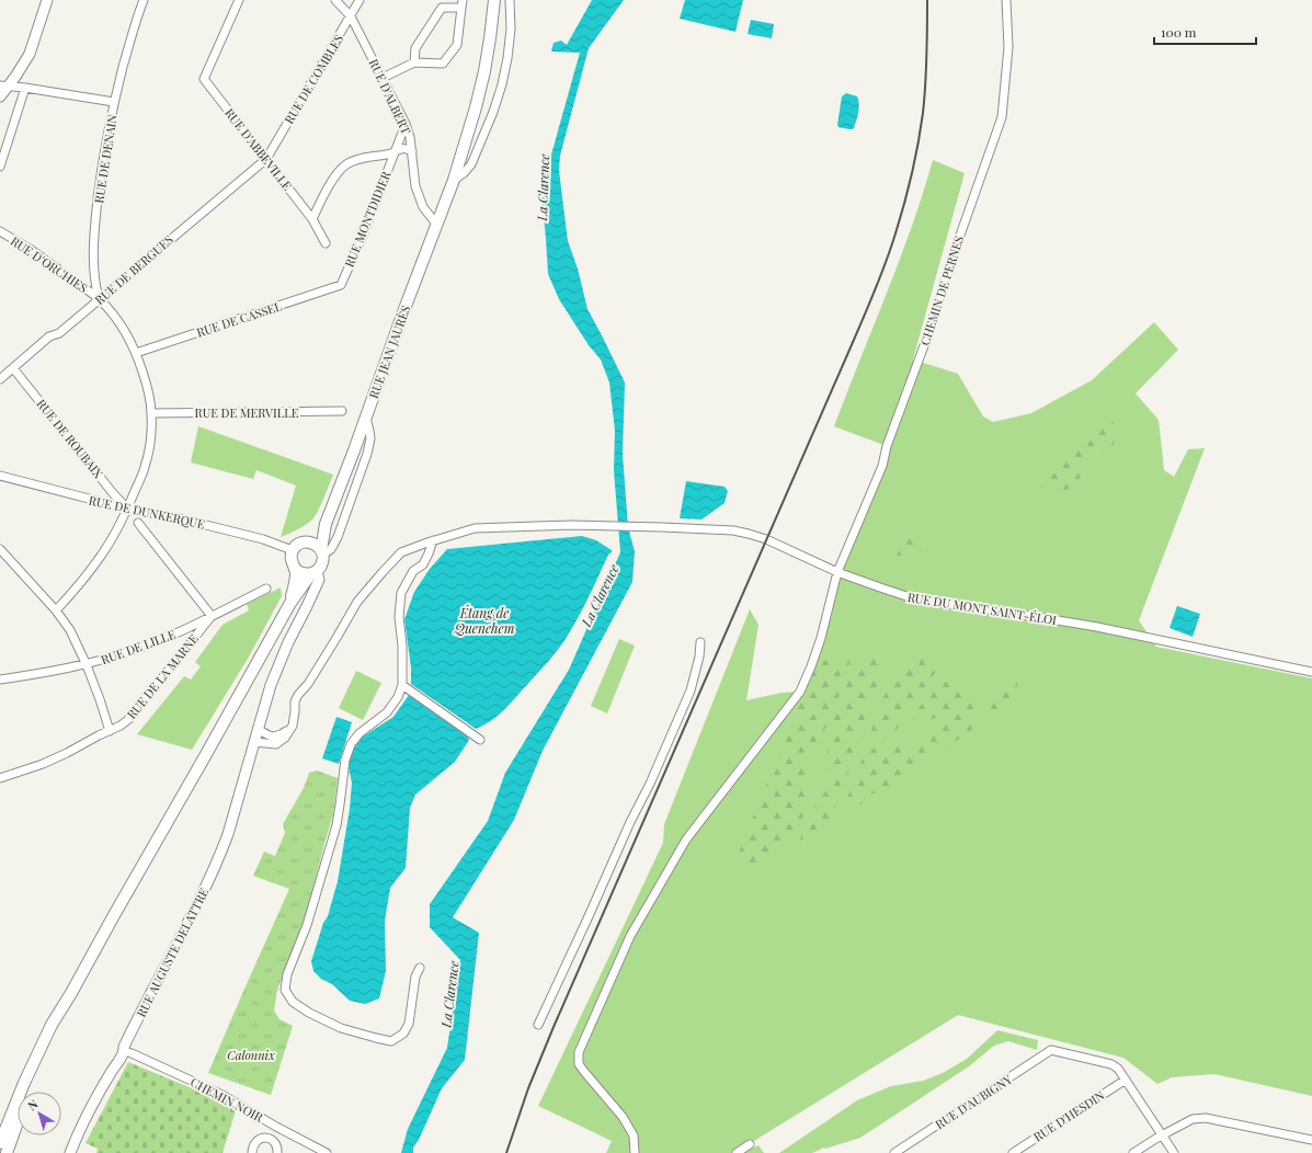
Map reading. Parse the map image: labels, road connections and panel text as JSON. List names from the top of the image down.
{
  "streets": {
    "main road": ["RUE JEAN JAURÈS"],
    "street": [
      "RUE DE COMBLES",
      "RUE D'ALBERT",
      "RUE D'ABBEVILLE",
      "RUE DE DENAIN",
      "RUE MONTDIDIER",
      "RUE D'ORCHIES",
      "RUE DE BERGUES",
      "CHEMIN DE PERNES",
      "RUE DE CASSEL",
      "RUE DE MERVILLE",
      "RUE DE ROUBAIX",
      "RUE DE DUNKERQUE",
      "RUE DU MONT SAINT-ÉLOI",
      "RUE DE LILLE",
      "RUE DE LA MARNE",
      "RUE AUGUSTE DELATTRE",
      "CHEMIN NOIR",
      "RUE D'AUBIGNY",
      "RUE D'HESDIN"
    ]
  },
  "crossings": [
    ["RUE DE COMBLES", "RUE D'ALBERT"],
    ["RUE DE COMBLES", "RUE D'ABBEVILLE"],
    ["RUE DE COMBLES", "RUE DE BERGUES"],
    ["RUE D'ALBERT", "RUE MONTDIDIER"],
    ["RUE D'ALBERT", "RUE JEAN JAURÈS"],
    ["RUE D'ABBEVILLE", "RUE DE BERGUES"],
    ["RUE DE DENAIN", "RUE D'ORCHIES"],
    ["RUE DE DENAIN", "RUE DE BERGUES"],
    ["RUE MONTDIDIER", "RUE DE CASSEL"],
    ["RUE D'ORCHIES", "RUE DE BERGUES"],
    ["RUE D'ORCHIES", "RUE DE CASSEL"],
    ["RUE D'ORCHIES", "RUE DE MERVILLE"],
    ["RUE D'ORCHIES", "RUE DE ROUBAIX"],
    ["RUE D'ORCHIES", "RUE DE DUNKERQUE"],
    ["RUE DE BERGUES", "RUE DE ROUBAIX"],
    ["CHEMIN DE PERNES", "RUE DU MONT SAINT-ÉLOI"],
    ["RUE JEAN JAURÈS", "RUE DE DUNKERQUE"],
    ["RUE JEAN JAURÈS", "RUE AUGUSTE DELATTRE"],
    ["RUE DE ROUBAIX", "RUE DE DUNKERQUE"],
    ["RUE DE DUNKERQUE", "RUE AUGUSTE DELATTRE"],
    ["RUE DE LILLE", "RUE DE LA MARNE"],
    ["RUE AUGUSTE DELATTRE", "CHEMIN NOIR"],
    ["RUE D'AUBIGNY", "RUE D'HESDIN"]
  ],
  "water": ["La Clarence", "Étang de Quenehem"],
  "parks": ["Calonnix"],
  "scale_bar": "100 m",
  "north": "top left"
}
